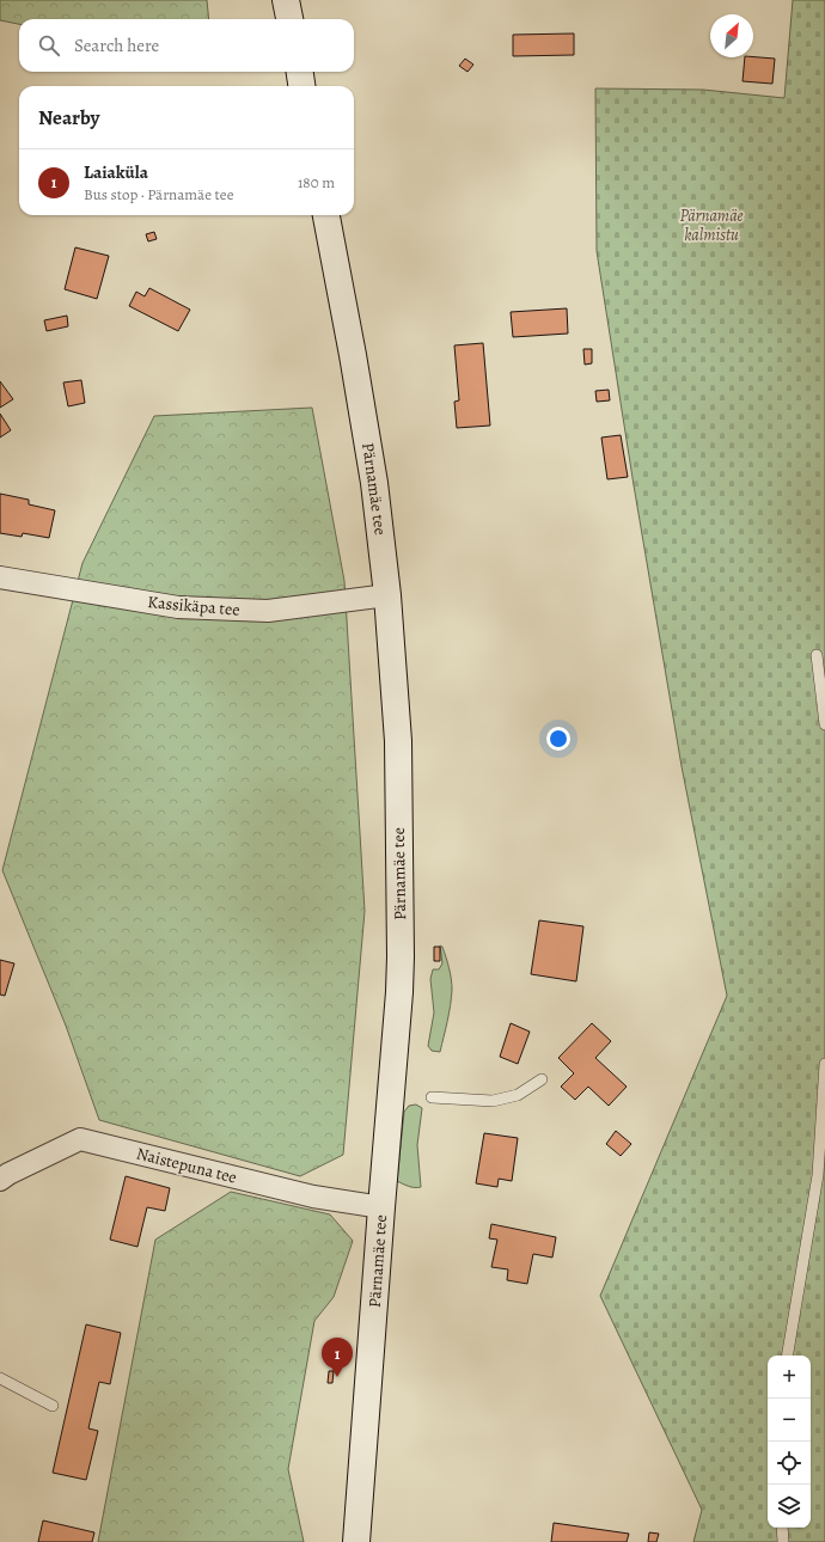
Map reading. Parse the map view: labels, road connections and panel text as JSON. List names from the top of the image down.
{
  "streets": {
    "main road": ["Pärnamäe tee"],
    "street": ["Kassikäpa tee", "Naistepuna tee"]
  },
  "crossings": [
    ["Pärnamäe tee", "Kassikäpa tee"],
    ["Pärnamäe tee", "Naistepuna tee"]
  ],
  "parks": ["Pärnamäe kalmistu"],
  "north": "top right",
  "page": {
    "search": "Search here",
    "heading": "Nearby",
    "list": [
      {
        "mark": "1",
        "name": "Laiaküla",
        "note": "Bus stop · Pärnamäe tee",
        "value": "180 m"
      }
    ],
    "pins": "1",
    "map_buttons": ["+", "−"]
  }
}
